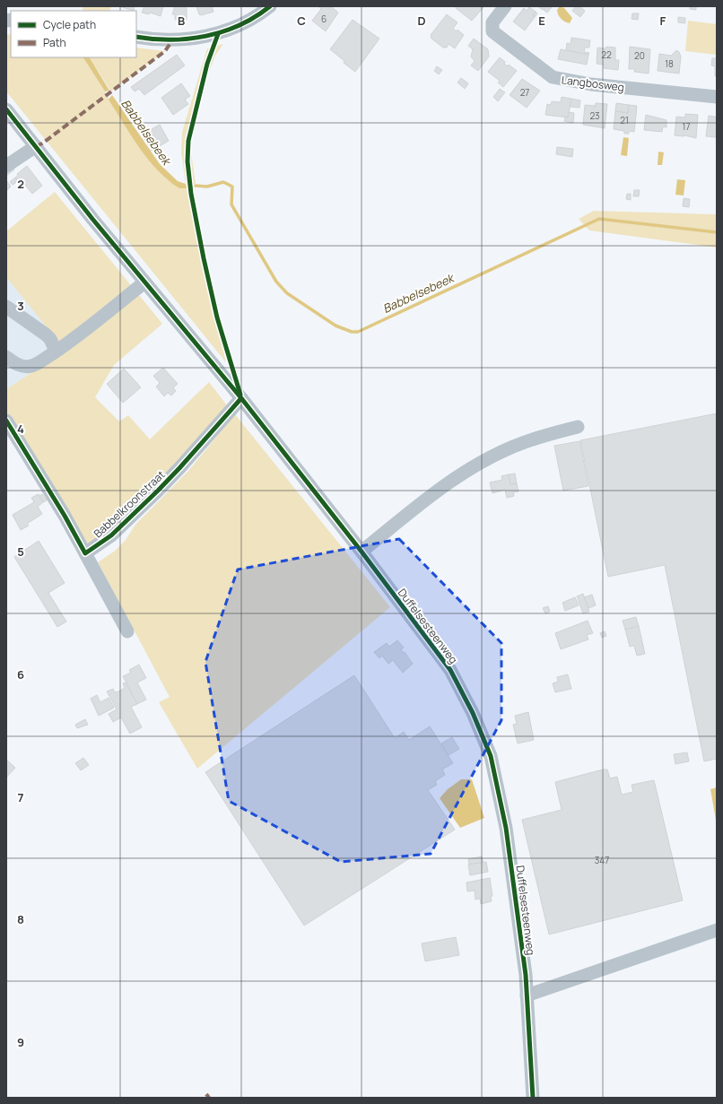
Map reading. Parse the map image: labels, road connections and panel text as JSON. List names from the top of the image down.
{
  "streets": {
    "street": ["Langbosweg", "Babbelkroonstraat", "Duffelsesteenweg"]
  },
  "crossings": [
    ["Babbelkroonstraat", "Duffelsesteenweg"]
  ],
  "water": ["Babbelsebeek"],
  "house_numbers": [
    "6",
    "22",
    "20",
    "18",
    "27",
    "23",
    "21",
    "17",
    "347"
  ],
  "legend": ["Cycle path", "Path"],
  "grid": {
    "columns": [
      "B",
      "C",
      "D",
      "E",
      "F"
    ],
    "rows": [
      "2",
      "3",
      "4",
      "5",
      "6",
      "7",
      "8",
      "9"
    ]
  }
}
